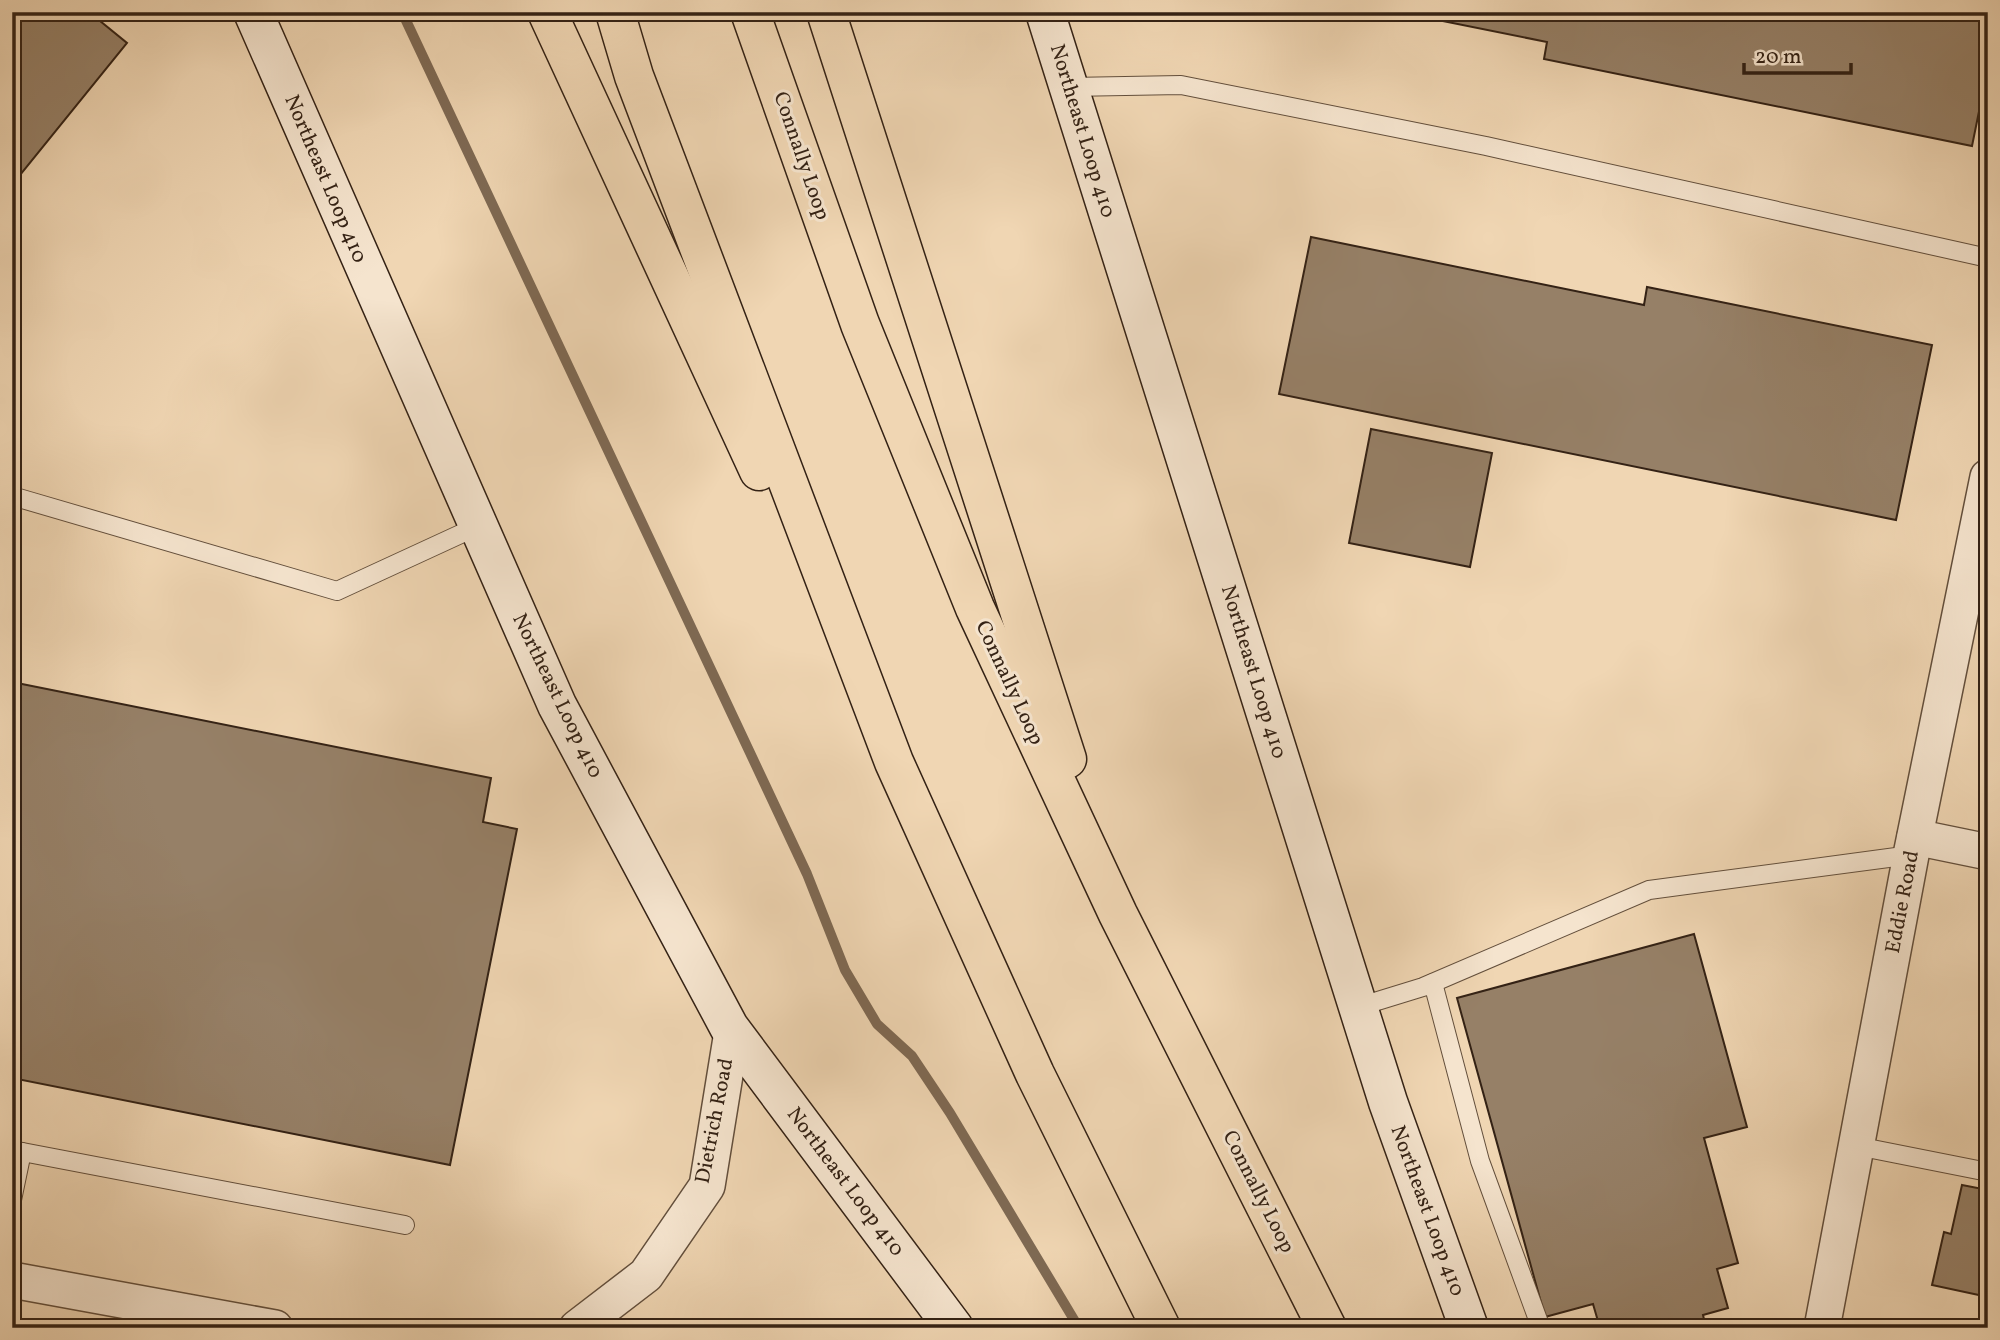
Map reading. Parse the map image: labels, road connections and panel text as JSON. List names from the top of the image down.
{
  "streets": {
    "highway": ["Connally Loop"],
    "main road": ["Northeast Loop 410"],
    "street": ["Eddie Road", "Dietrich Road"]
  },
  "crossings": [
    ["Northeast Loop 410", "Dietrich Road"]
  ],
  "scale_bar": "20 m"
}
